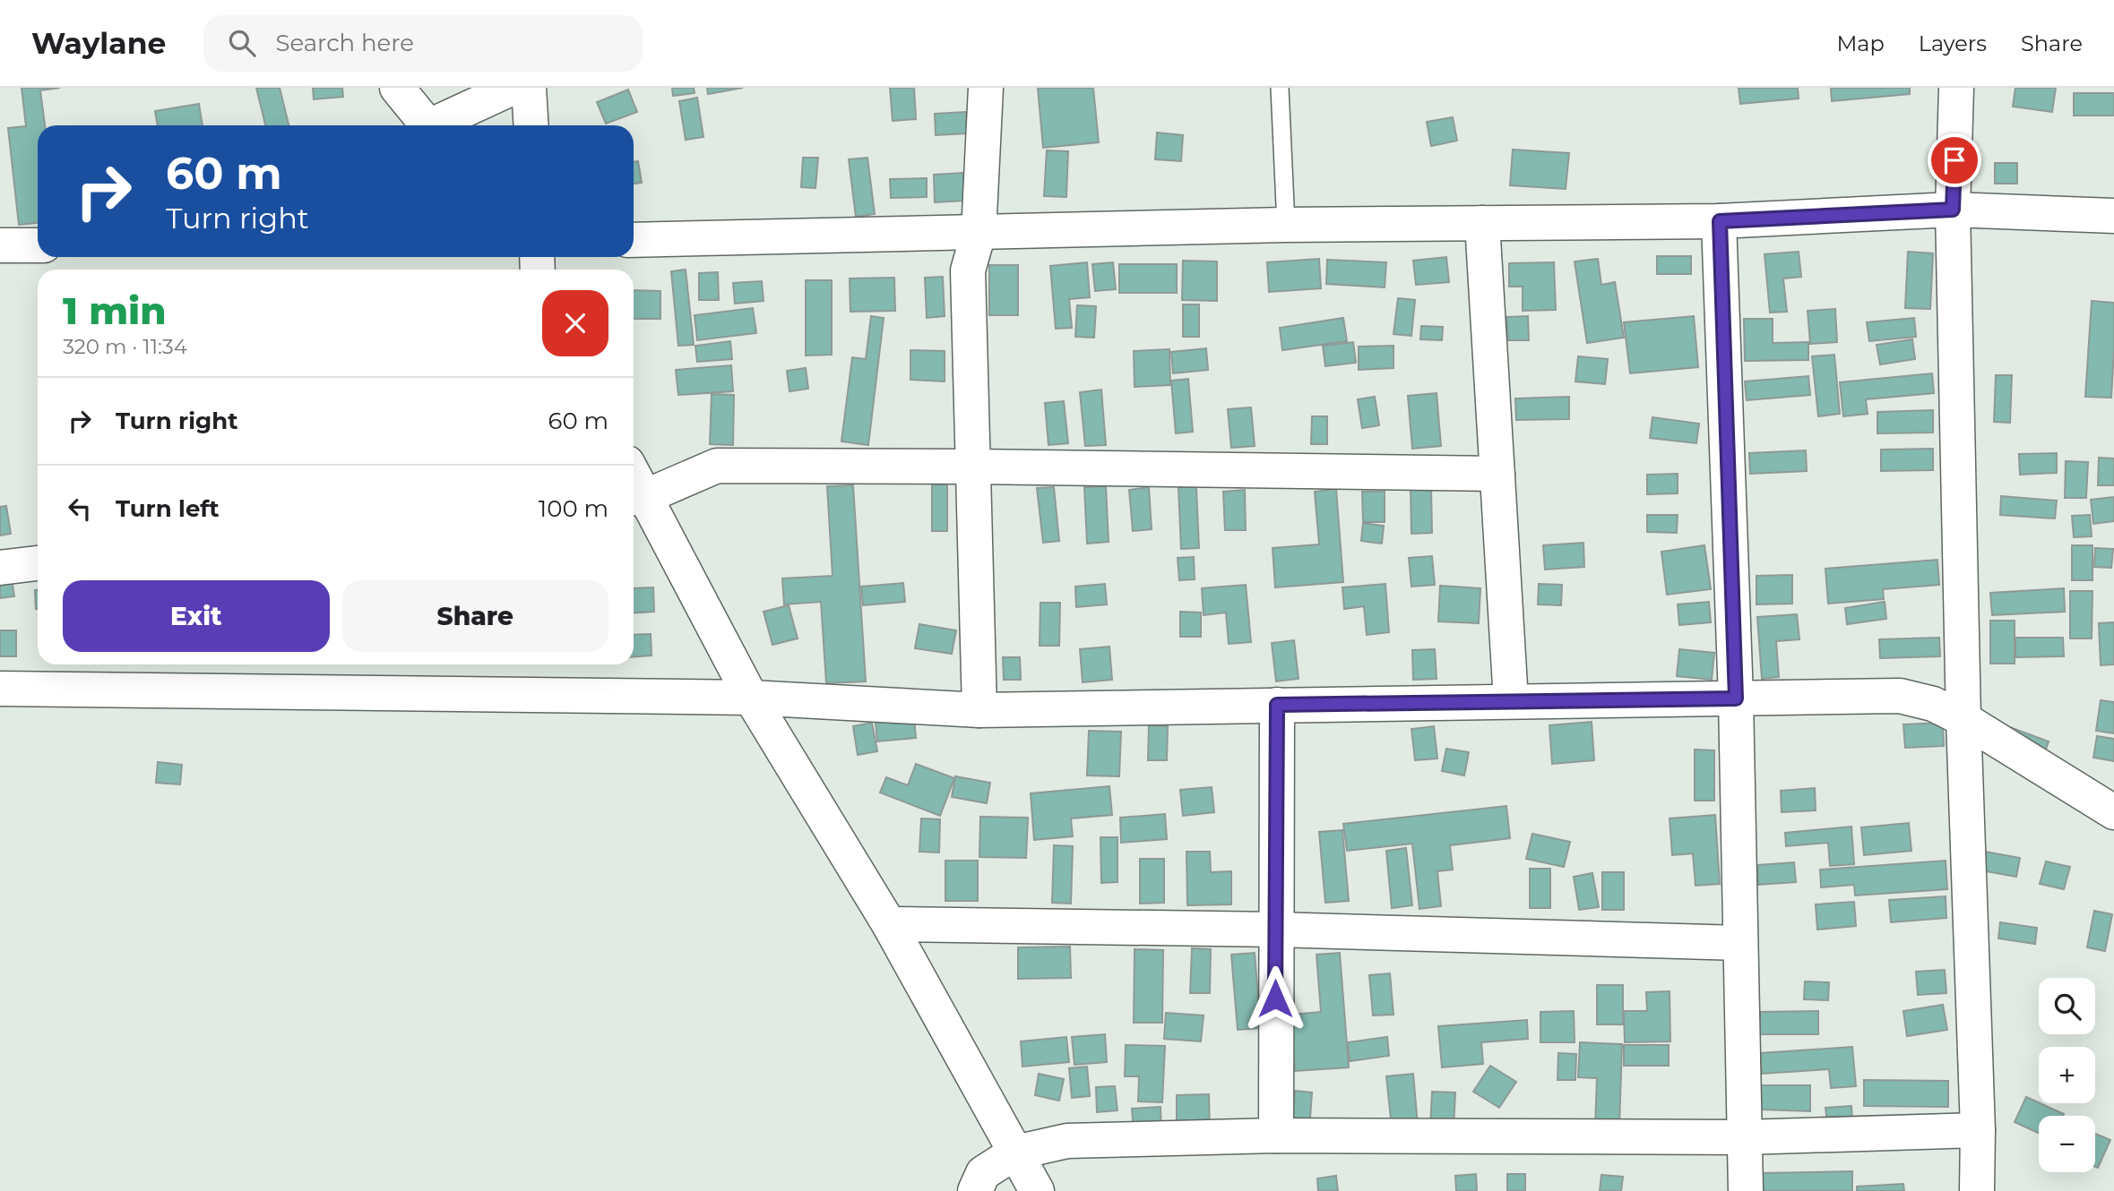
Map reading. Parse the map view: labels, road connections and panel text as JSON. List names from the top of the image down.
{
  "page": {
    "header": "Waylane",
    "search": "Search here",
    "nav": ["Map", "Layers", "Share"],
    "turn": ["60 m", "Turn right"],
    "heading": ["1 min", "320 m · 11:34"],
    "list": [
      {
        "name": "Turn right",
        "value": "60 m"
      },
      {
        "name": "Turn left",
        "value": "100 m"
      }
    ],
    "buttons": ["Exit", "Share"],
    "map_buttons": ["+", "−"]
  }
}
